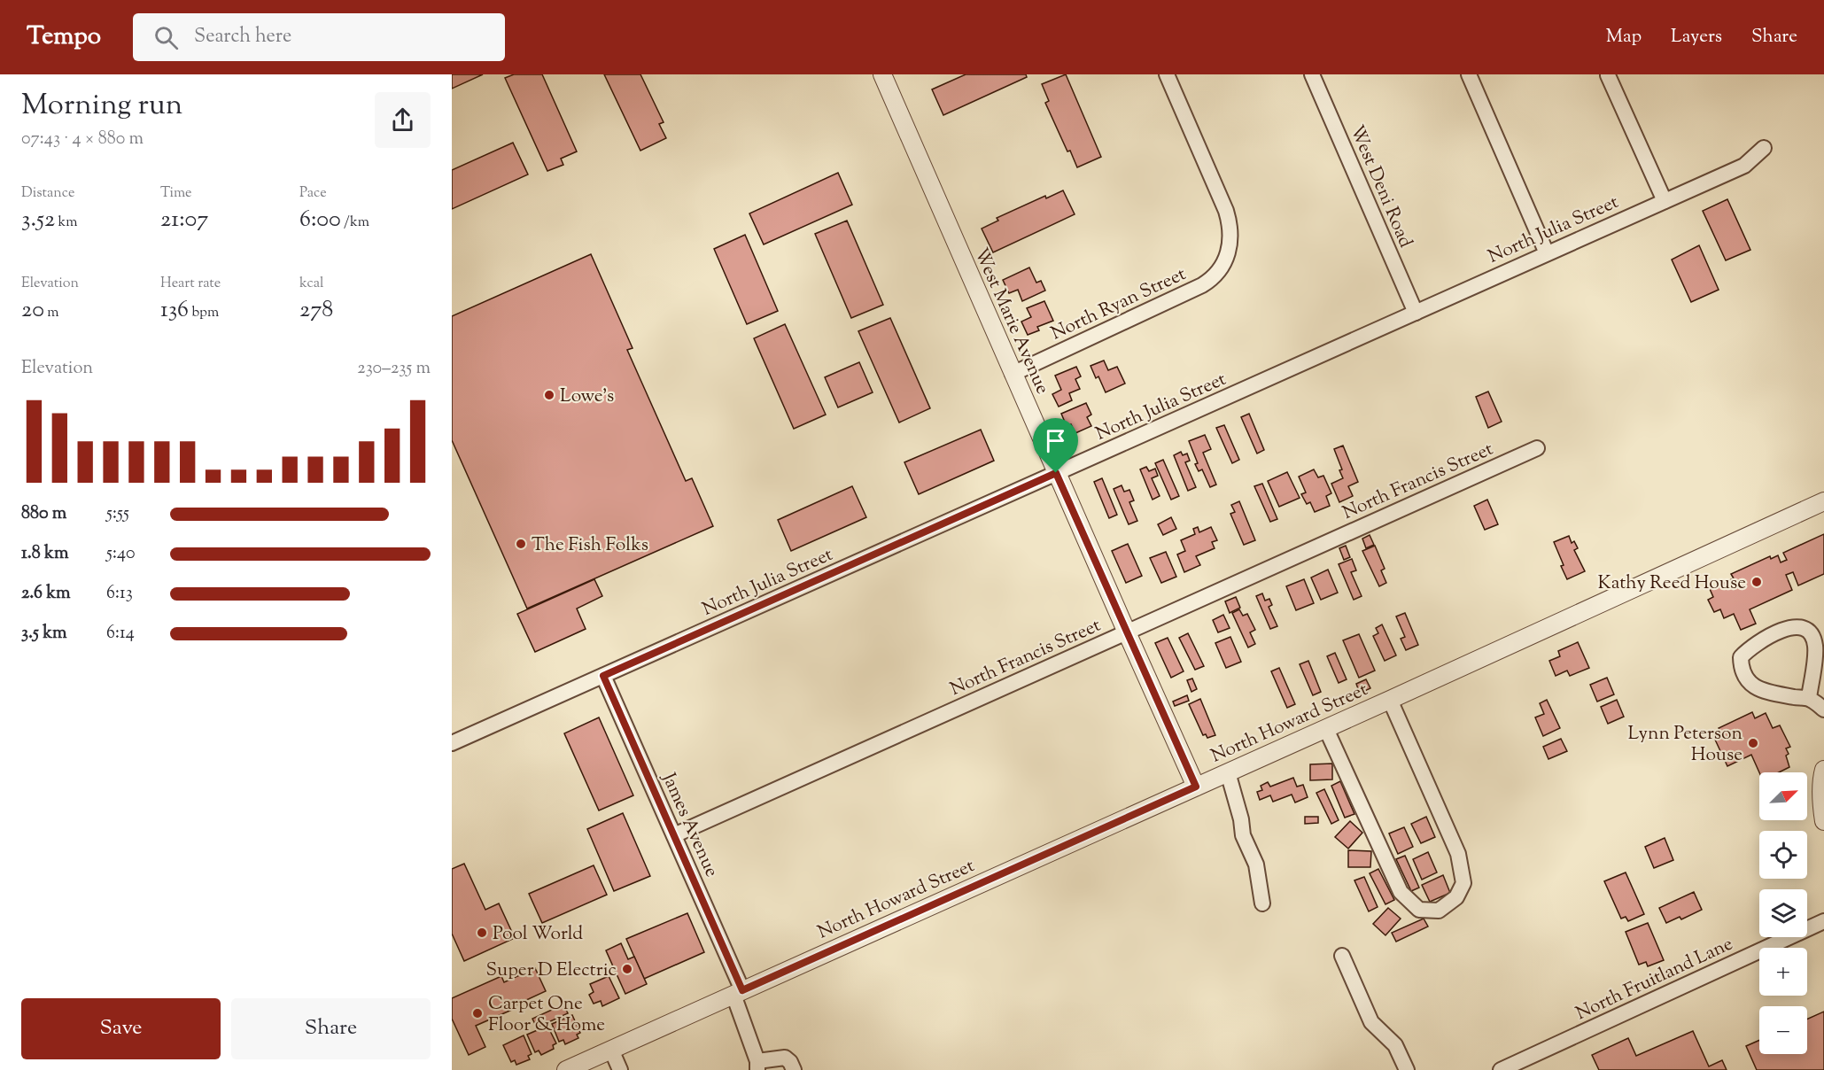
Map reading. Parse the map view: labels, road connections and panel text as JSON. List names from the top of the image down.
{
  "streets": {
    "street": [
      "West Deni Road",
      "North Julia Street",
      "North Ryan Street",
      "West Marie Avenue",
      "North Francis Street",
      "North Howard Street",
      "James Avenue",
      "North Fruitland Lane"
    ]
  },
  "crossings": [
    ["West Deni Road", "North Julia Street"],
    ["North Julia Street", "West Marie Avenue"],
    ["North Julia Street", "James Avenue"],
    ["North Ryan Street", "West Marie Avenue"],
    ["West Marie Avenue", "North Francis Street"],
    ["West Marie Avenue", "North Howard Street"],
    ["North Francis Street", "James Avenue"],
    ["North Howard Street", "James Avenue"]
  ],
  "places": [
    "Lowe's",
    "The Fish Folks",
    "Kathy Reed House",
    "Lynn Peterson House",
    "Pool World",
    "Super D Electric",
    "Carpet One Floor & Home"
  ],
  "north": "top right",
  "page": {
    "header": "Tempo",
    "search": "Search here",
    "nav": ["Map", "Layers", "Share"],
    "heading": ["Morning run", "07:43 · 4 × 880 m"],
    "stats": [
      ["Distance", "3.52 km"],
      ["Time", "21:07"],
      ["Pace", "6:00 /km"],
      ["Elevation", "20 m"],
      ["Heart rate", "136 bpm"],
      ["kcal", "278"]
    ],
    "chart": ["Elevation", "230–235 m"],
    "list": [
      {
        "name": "880 m",
        "note": "5:55"
      },
      {
        "name": "1.8 km",
        "note": "5:40"
      },
      {
        "name": "2.6 km",
        "note": "6:13"
      },
      {
        "name": "3.5 km",
        "note": "6:14"
      }
    ],
    "map_buttons": ["+", "−"],
    "buttons": ["Save", "Share"]
  }
}
